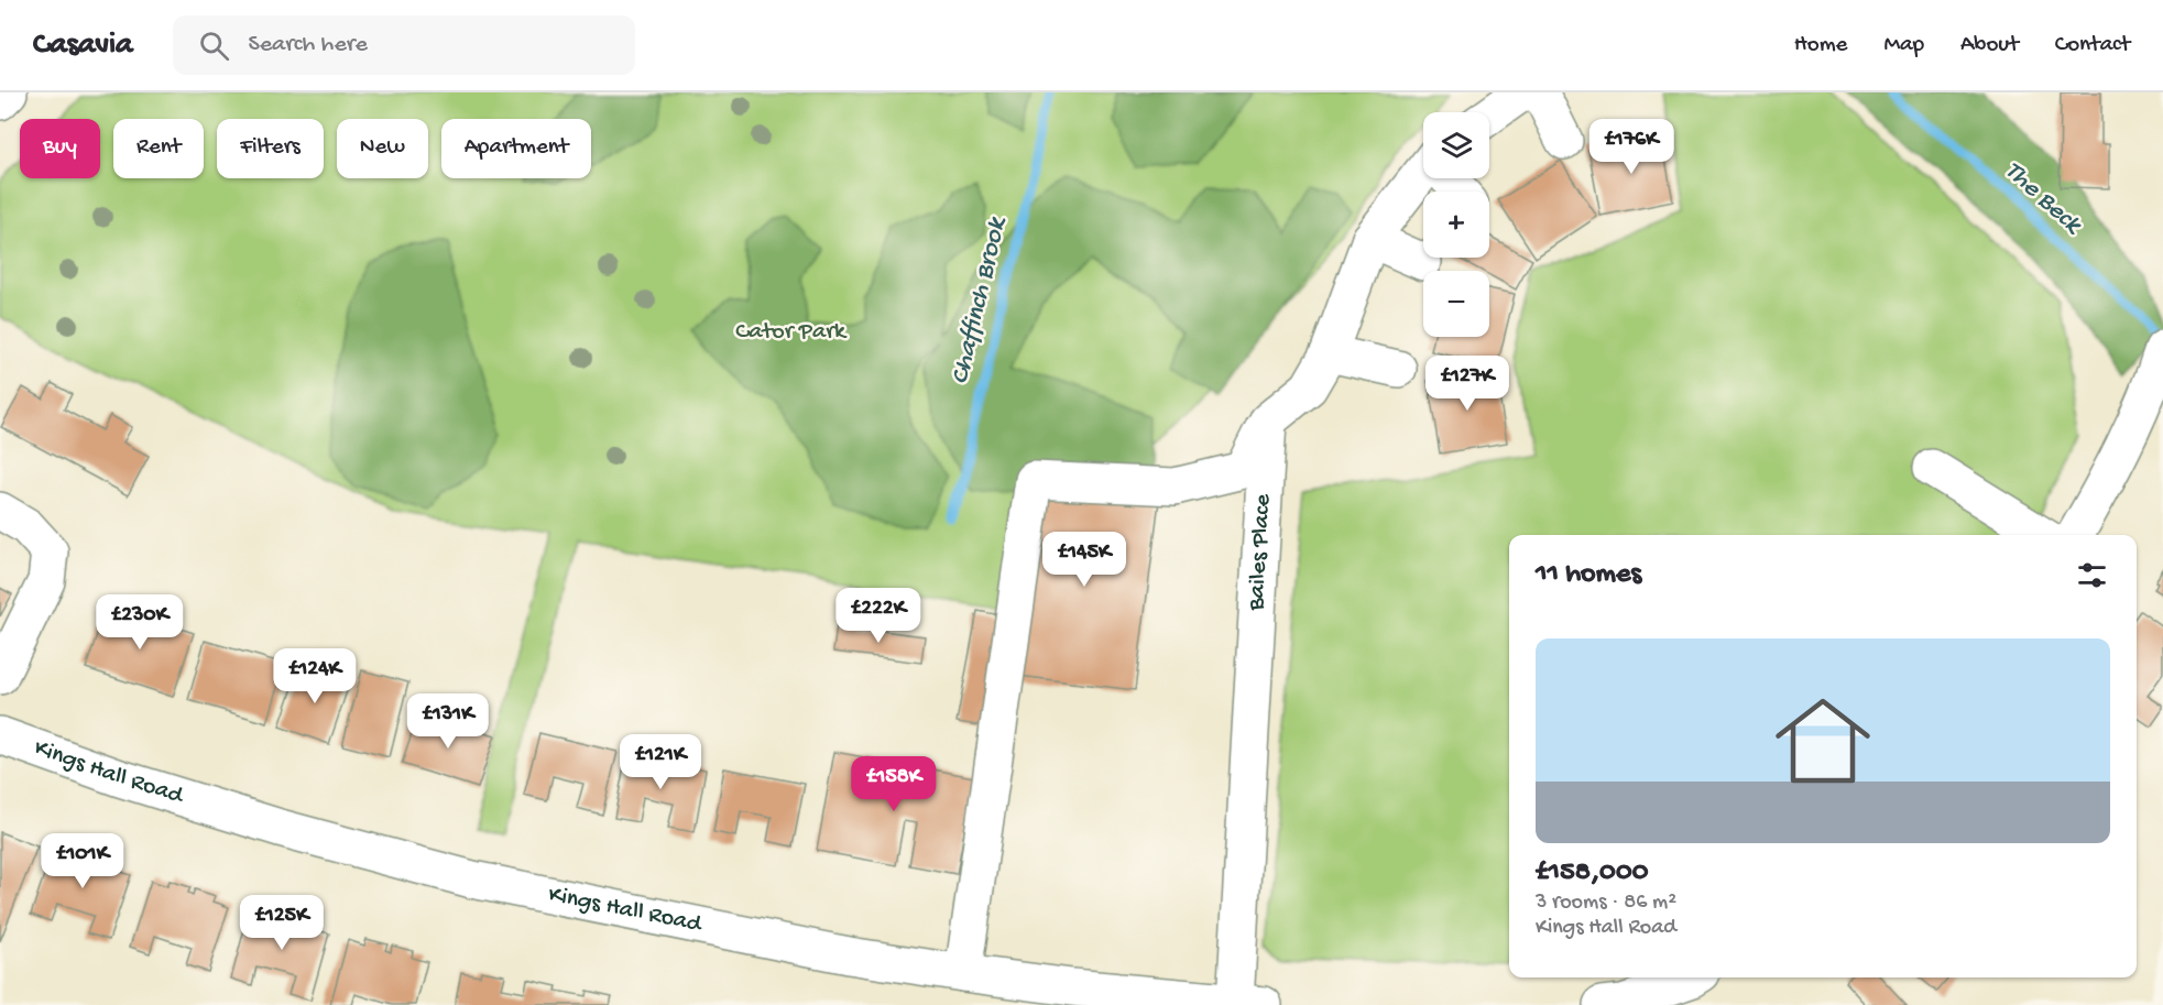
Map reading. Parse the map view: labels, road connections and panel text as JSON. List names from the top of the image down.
{
  "streets": {
    "street": ["Bailes Place", "Kings Hall Road"]
  },
  "crossings": [
    ["Bailes Place", "Kings Hall Road"]
  ],
  "water": ["The Beck", "Chaffinch Brook"],
  "parks": ["Cator Park"],
  "page": {
    "header": "Casavia",
    "search": "Search here",
    "nav": [
      "Home",
      "Map",
      "About",
      "Contact"
    ],
    "map_buttons": ["+", "−"],
    "price": [
      "£176K",
      "£127K",
      "£145K",
      "£222K",
      "£230K",
      "£124K",
      "£131K",
      "£121K",
      "£158K",
      "£101K",
      "£125K"
    ],
    "chip": [
      "Buy",
      "Rent",
      "Filters",
      "New",
      "Apartment"
    ],
    "heading": "11 homes",
    "list": [
      {
        "name": "£158,000",
        "note": "3 rooms · 86 m² · Kings Hall Road"
      }
    ]
  }
}
